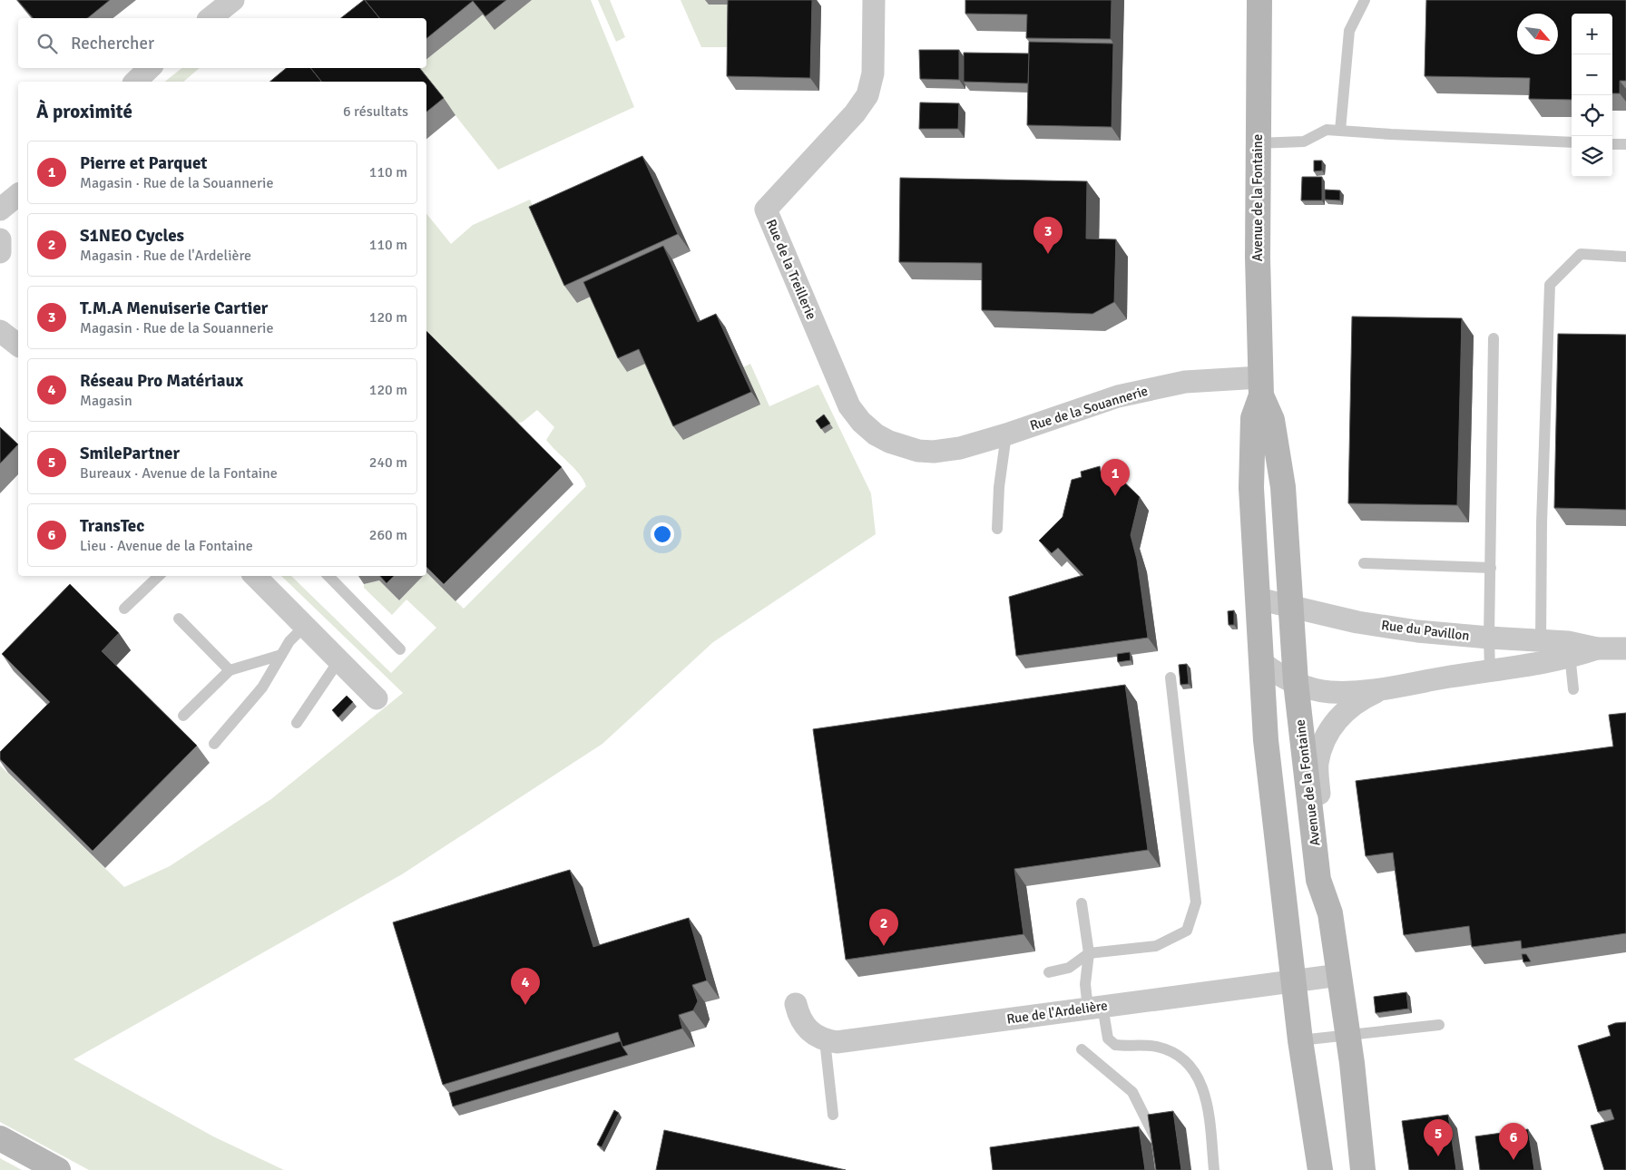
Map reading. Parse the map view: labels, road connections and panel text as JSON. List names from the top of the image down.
{
  "streets": {
    "street": [
      "Avenue de la Fontaine",
      "Rue de la Treillerie",
      "Rue de la Souannerie",
      "Rue du Pavillon",
      "Rue de l'Ardelière"
    ]
  },
  "crossings": [
    ["Avenue de la Fontaine", "Rue de la Souannerie"],
    ["Avenue de la Fontaine", "Rue du Pavillon"],
    ["Avenue de la Fontaine", "Rue de l'Ardelière"],
    ["Rue de la Treillerie", "Rue de la Souannerie"]
  ],
  "north": "bottom right",
  "page": {
    "map_buttons": ["+", "−"],
    "search": "Rechercher",
    "heading": ["À proximité", "6 résultats"],
    "list": [
      {
        "mark": "1",
        "name": "Pierre et Parquet",
        "note": "Magasin · Rue de la Souannerie",
        "value": "110 m"
      },
      {
        "mark": "2",
        "name": "S1NEO Cycles",
        "note": "Magasin · Rue de l'Ardelière",
        "value": "110 m"
      },
      {
        "mark": "3",
        "name": "T.M.A Menuiserie Cartier",
        "note": "Magasin · Rue de la Souannerie",
        "value": "120 m"
      },
      {
        "mark": "4",
        "name": "Réseau Pro Matériaux",
        "note": "Magasin",
        "value": "120 m"
      },
      {
        "mark": "5",
        "name": "SmilePartner",
        "note": "Bureaux · Avenue de la Fontaine",
        "value": "240 m"
      },
      {
        "mark": "6",
        "name": "TransTec",
        "note": "Lieu · Avenue de la Fontaine",
        "value": "260 m"
      }
    ],
    "pins": [
      "3",
      "1",
      "2",
      "4",
      "5",
      "6"
    ]
  }
}
